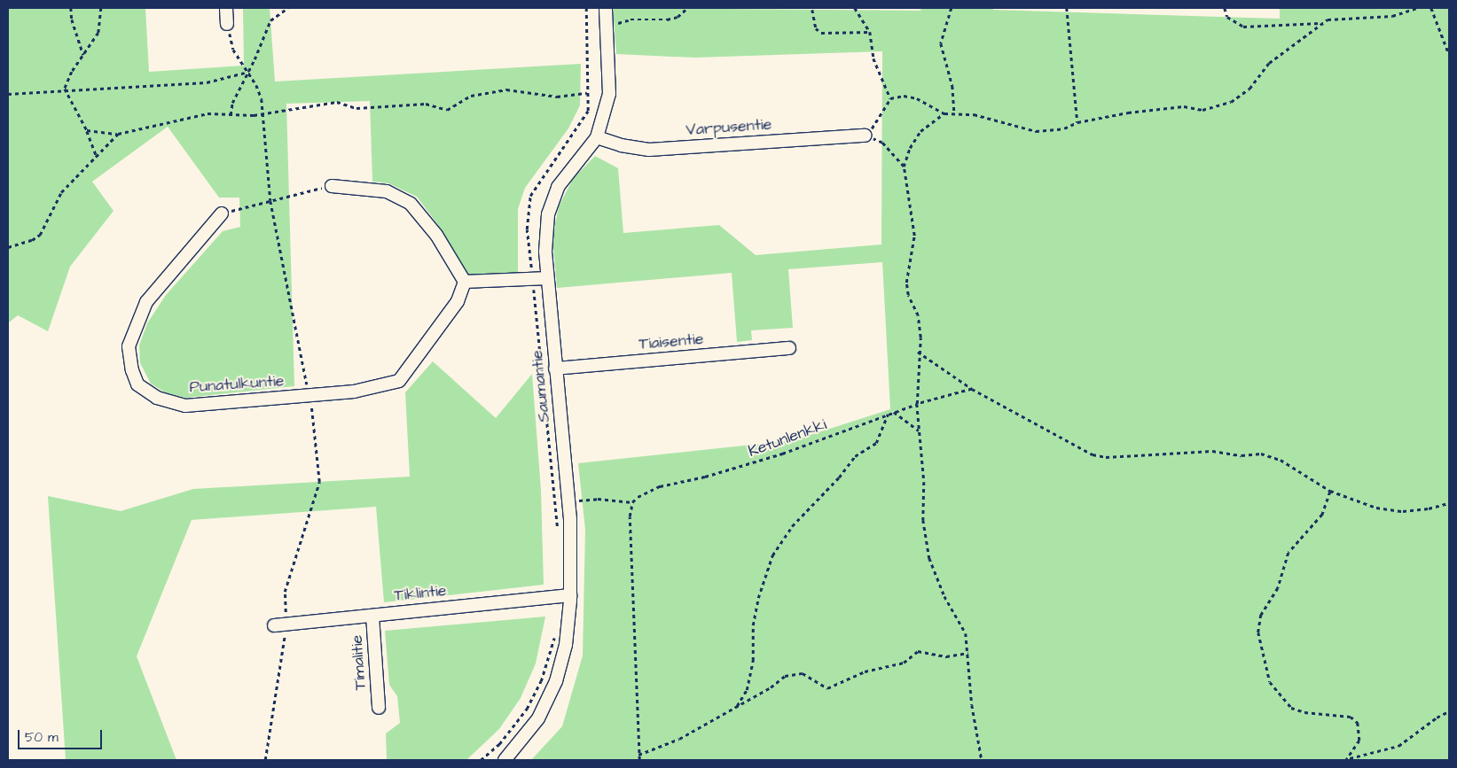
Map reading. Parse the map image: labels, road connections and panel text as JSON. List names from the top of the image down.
{
  "streets": {
    "street": [
      "Varpusentie",
      "Tiaisentie",
      "Punatulkuntie",
      "Saumantie",
      "Tiklintie",
      "Timalitie"
    ],
    "path": ["Ketunlenkki"]
  },
  "crossings": [
    ["Varpusentie", "Saumantie"],
    ["Tiaisentie", "Saumantie"],
    ["Saumantie", "Tiklintie"],
    ["Tiklintie", "Timalitie"]
  ],
  "scale_bar": "50 m"
}
